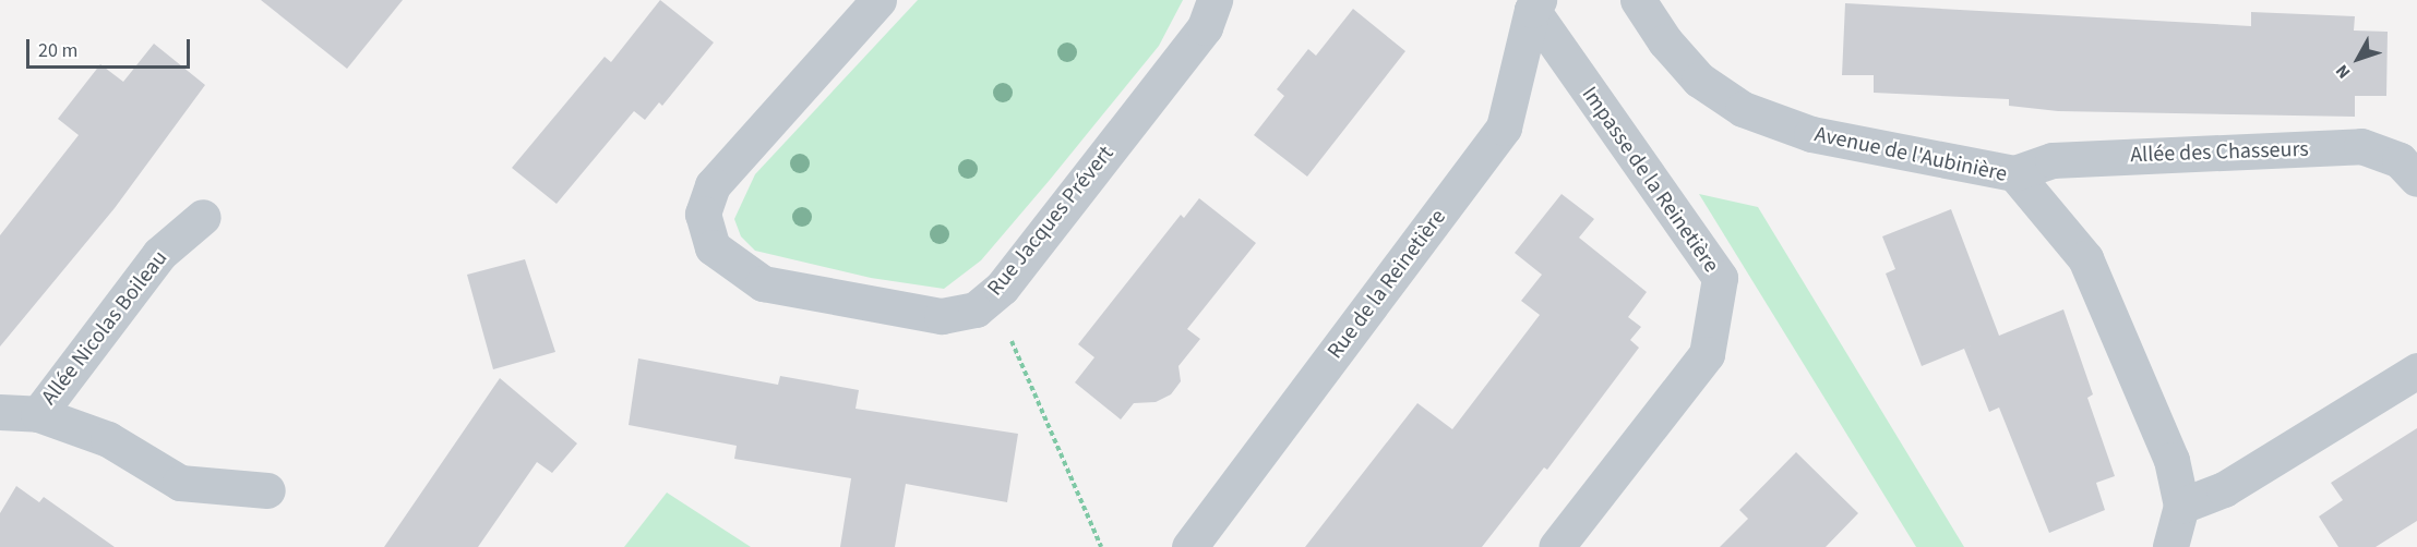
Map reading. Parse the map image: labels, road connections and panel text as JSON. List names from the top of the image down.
{
  "streets": {
    "street": [
      "Allée des Chasseurs",
      "Avenue de l'Aubinière",
      "Impasse de la Reinetière",
      "Rue Jacques Prévert",
      "Rue de la Reinetière",
      "Allée Nicolas Boileau"
    ]
  },
  "crossings": [
    ["Allée des Chasseurs", "Avenue de l'Aubinière"],
    ["Impasse de la Reinetière", "Rue de la Reinetière"]
  ],
  "scale_bar": "20 m",
  "north": "bottom left"
}
